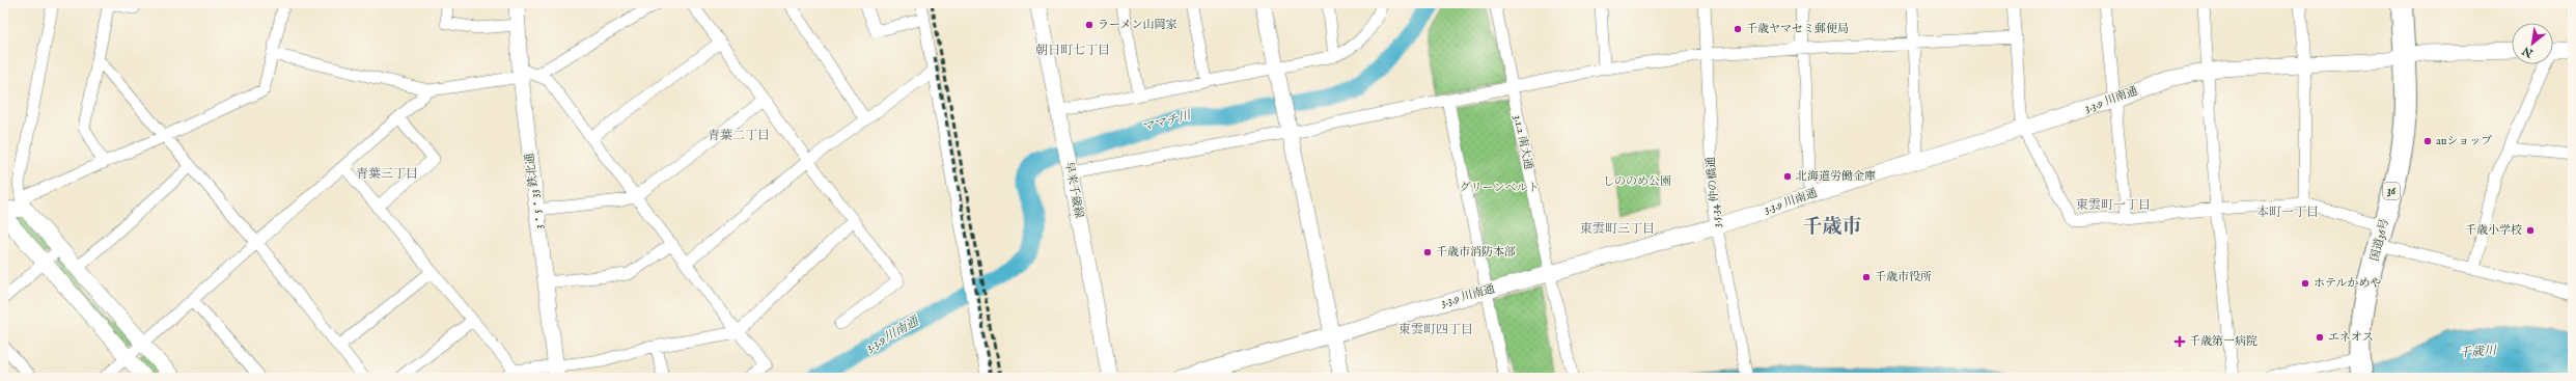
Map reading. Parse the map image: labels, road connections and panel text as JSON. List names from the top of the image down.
{
  "streets": {
    "highway": ["36", "国道36号"],
    "street": [
      "3.3.9 川南通",
      "3.1.2 南大通",
      "早来千歳線",
      "3・5・33 鉄北通",
      "3.5.34 仲の橋通"
    ]
  },
  "crossings": [
    ["3.3.9 川南通", "3.1.2 南大通"],
    ["3.3.9 川南通", "3.5.34 仲の橋通"],
    ["3.3.9 川南通", "国道36号"]
  ],
  "districts": [
    "朝日町七丁目",
    "青葉二丁目",
    "青葉三丁目",
    "東雲町一丁目",
    "本町一丁目",
    "千歳市",
    "東雲町三丁目",
    "東雲町四丁目"
  ],
  "water": ["ママチ川", "3.3.9川南通", "千歳川"],
  "parks": ["しののめ公園", "グリーンベルト"],
  "places": {
    "other": [
      "ラーメン山岡家",
      "千歳ヤマセミ郵便局",
      "auショップ",
      "北海道労働金庫",
      "千歳小学校",
      "千歳市消防本部",
      "千歳市役所",
      "ホテルかめや",
      "エネオス"
    ],
    "health": ["千歳第一病院"]
  },
  "north": "bottom left"
}
